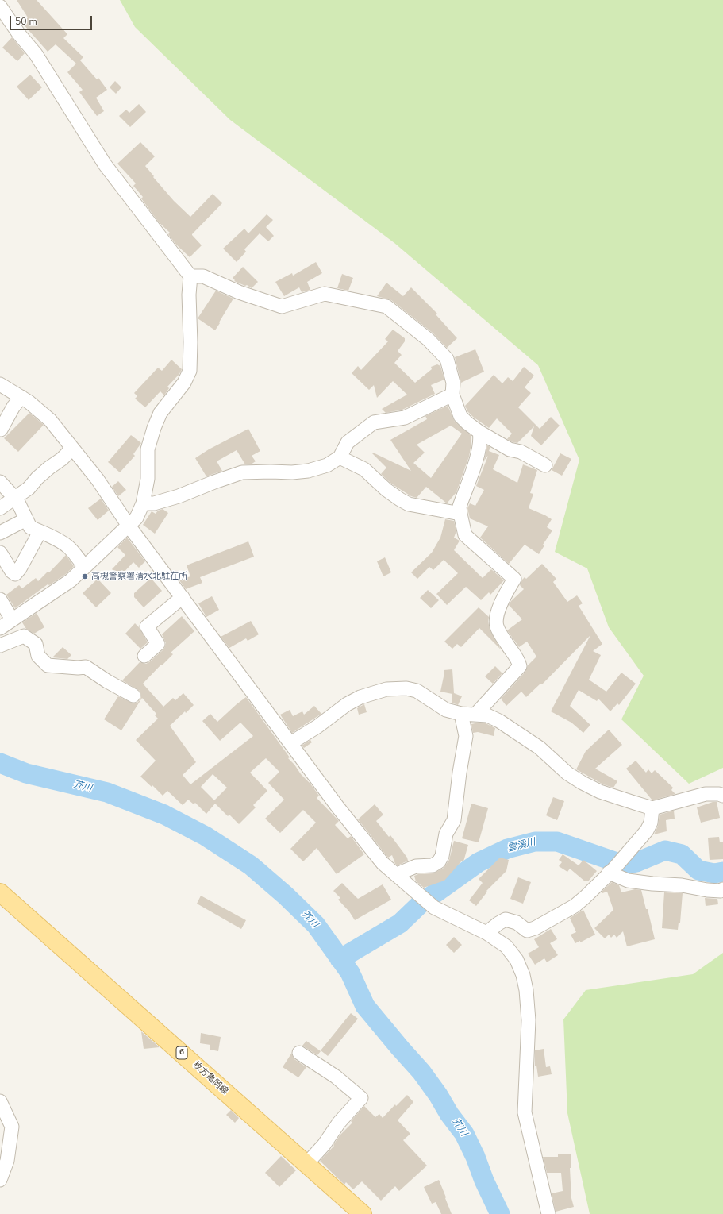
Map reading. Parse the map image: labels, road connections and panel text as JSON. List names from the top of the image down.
{
  "streets": {
    "main road": ["6", "枚方亀岡線"]
  },
  "water": ["芥川", "雲溪川"],
  "places": ["高槻警察署清水北駐在所"],
  "scale_bar": "50 m"
}
